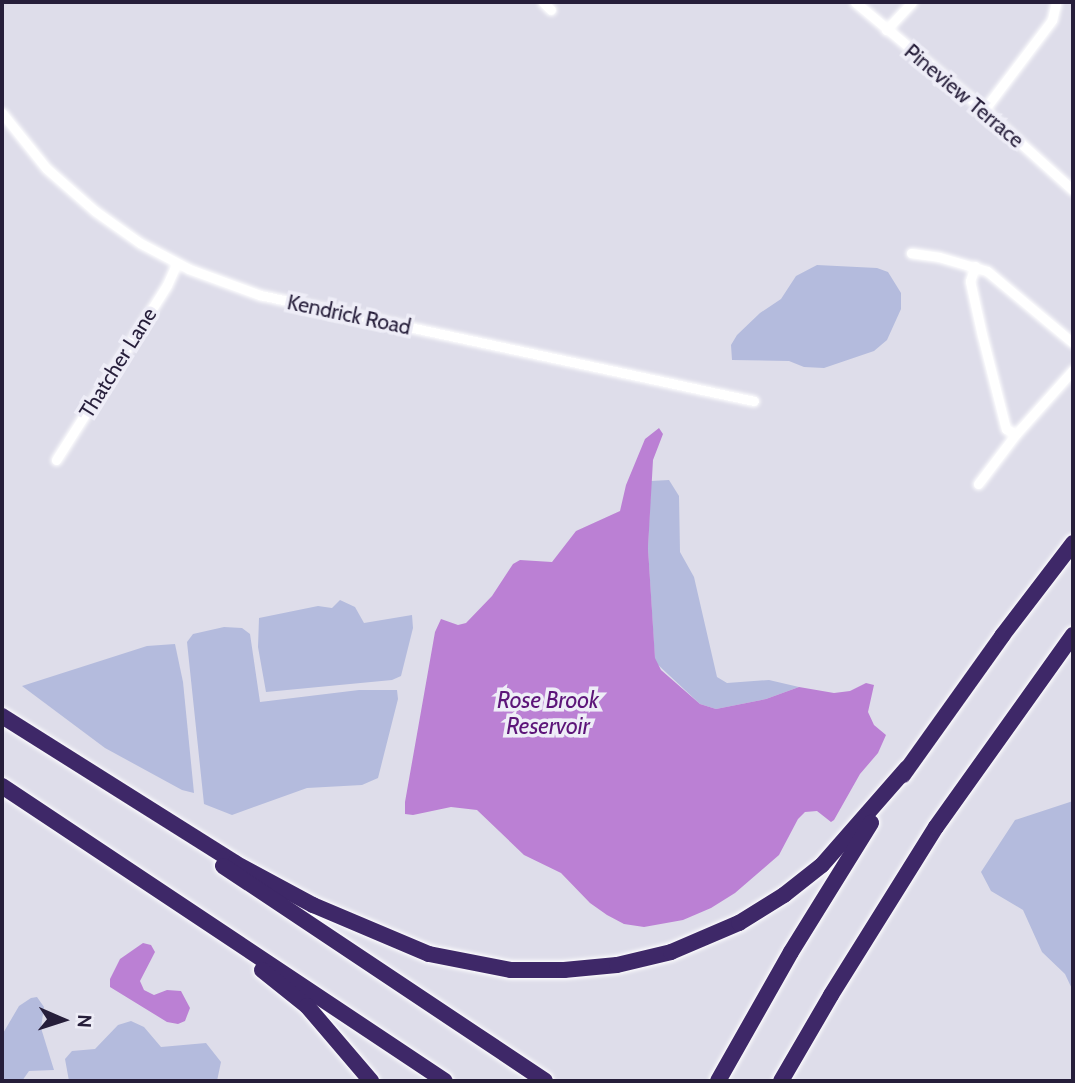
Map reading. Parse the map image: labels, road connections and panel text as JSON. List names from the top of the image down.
{
  "streets": {
    "street": ["Pineview Terrace", "Kendrick Road", "Thatcher Lane"]
  },
  "crossings": [
    ["Kendrick Road", "Thatcher Lane"]
  ],
  "water": ["Rose Brook Reservoir"],
  "north": "right"
}
